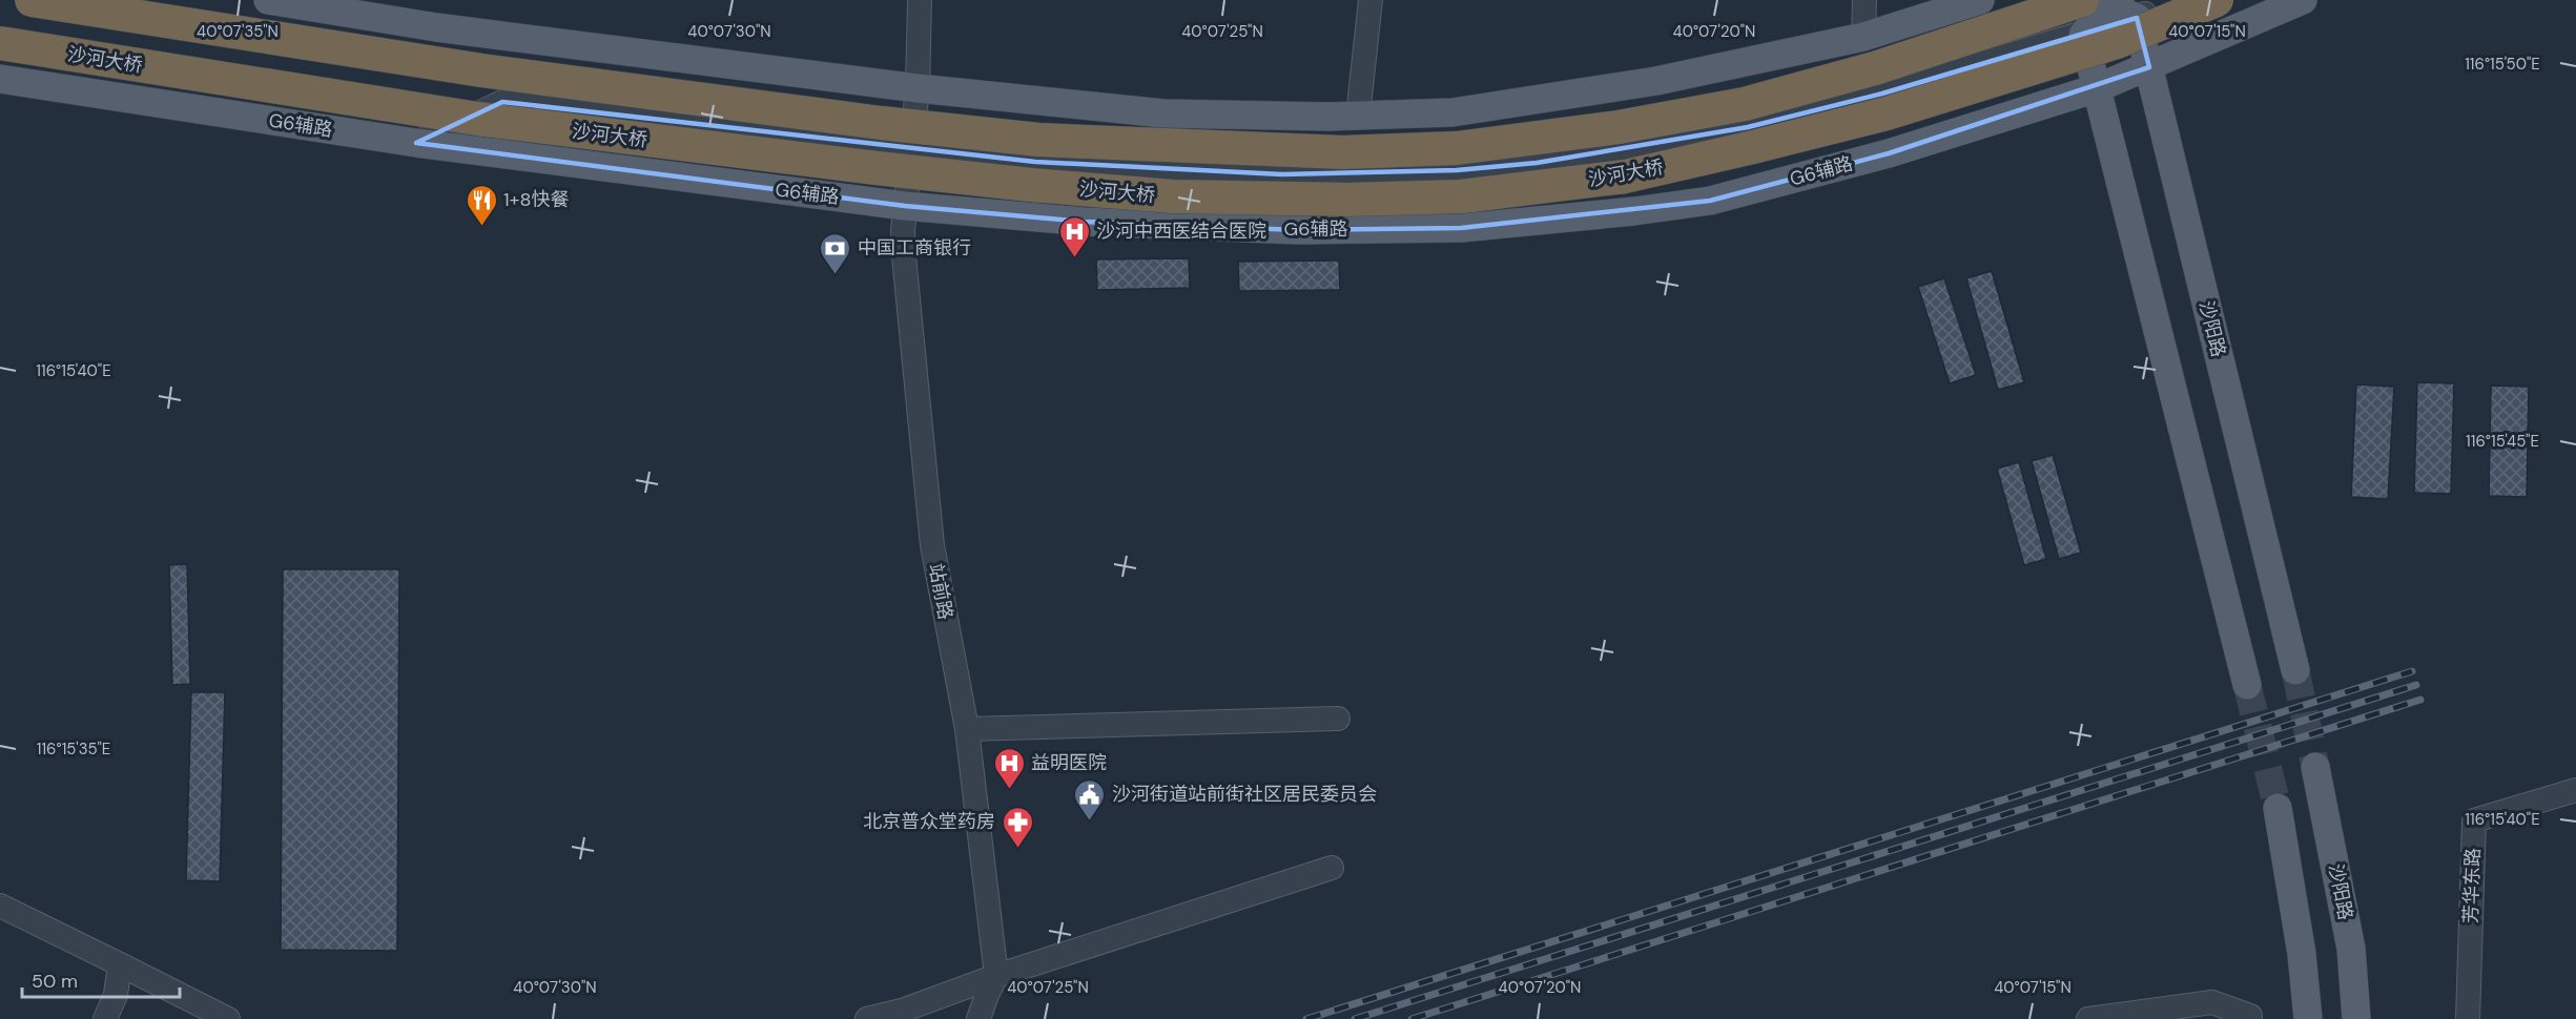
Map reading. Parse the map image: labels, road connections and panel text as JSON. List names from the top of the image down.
{
  "streets": {
    "highway": ["沙河大桥"],
    "main road": ["G6辅路", "沙阳路"],
    "street": ["站前路", "芳华东路"]
  },
  "crossings": [
    ["G6辅路", "沙阳路"],
    ["G6辅路", "站前路"]
  ],
  "places": {
    "restaurant": ["1+8快餐"],
    "hospital": ["沙河中西医结合医院", "益明医院"],
    "bank": ["中国工商银行"],
    "public building": ["沙河街道站前街社区居民委员会"],
    "pharmacy": ["北京普众堂药房"]
  },
  "scale_bar": "50 m",
  "coordinates": [
    "40°07'35\"N",
    "40°07'30\"N",
    "40°07'25\"N",
    "40°07'20\"N",
    "40°07'15\"N",
    "116°15'50\"E",
    "116°15'40\"E",
    "116°15'45\"E",
    "116°15'35\"E"
  ]
}
